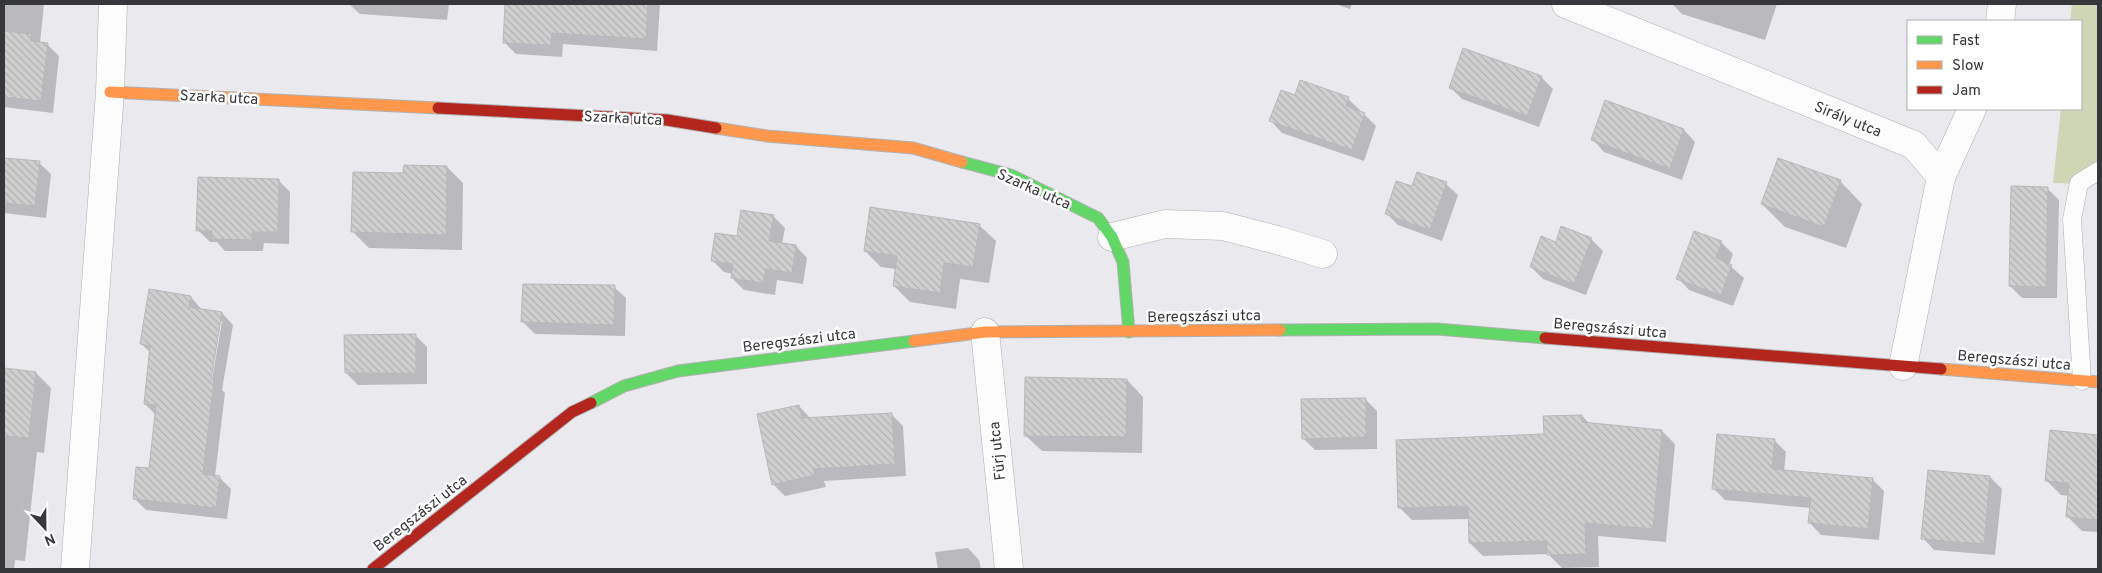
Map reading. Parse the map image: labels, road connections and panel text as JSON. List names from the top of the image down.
{
  "streets": {
    "street": [
      "Szarka utca",
      "Sirály utca",
      "Beregszászi utca",
      "Fürj utca"
    ]
  },
  "crossings": [
    ["Szarka utca", "Beregszászi utca"],
    ["Beregszászi utca", "Fürj utca"]
  ],
  "legend": ["Fast", "Slow", "Jam"],
  "north": "bottom"
}
